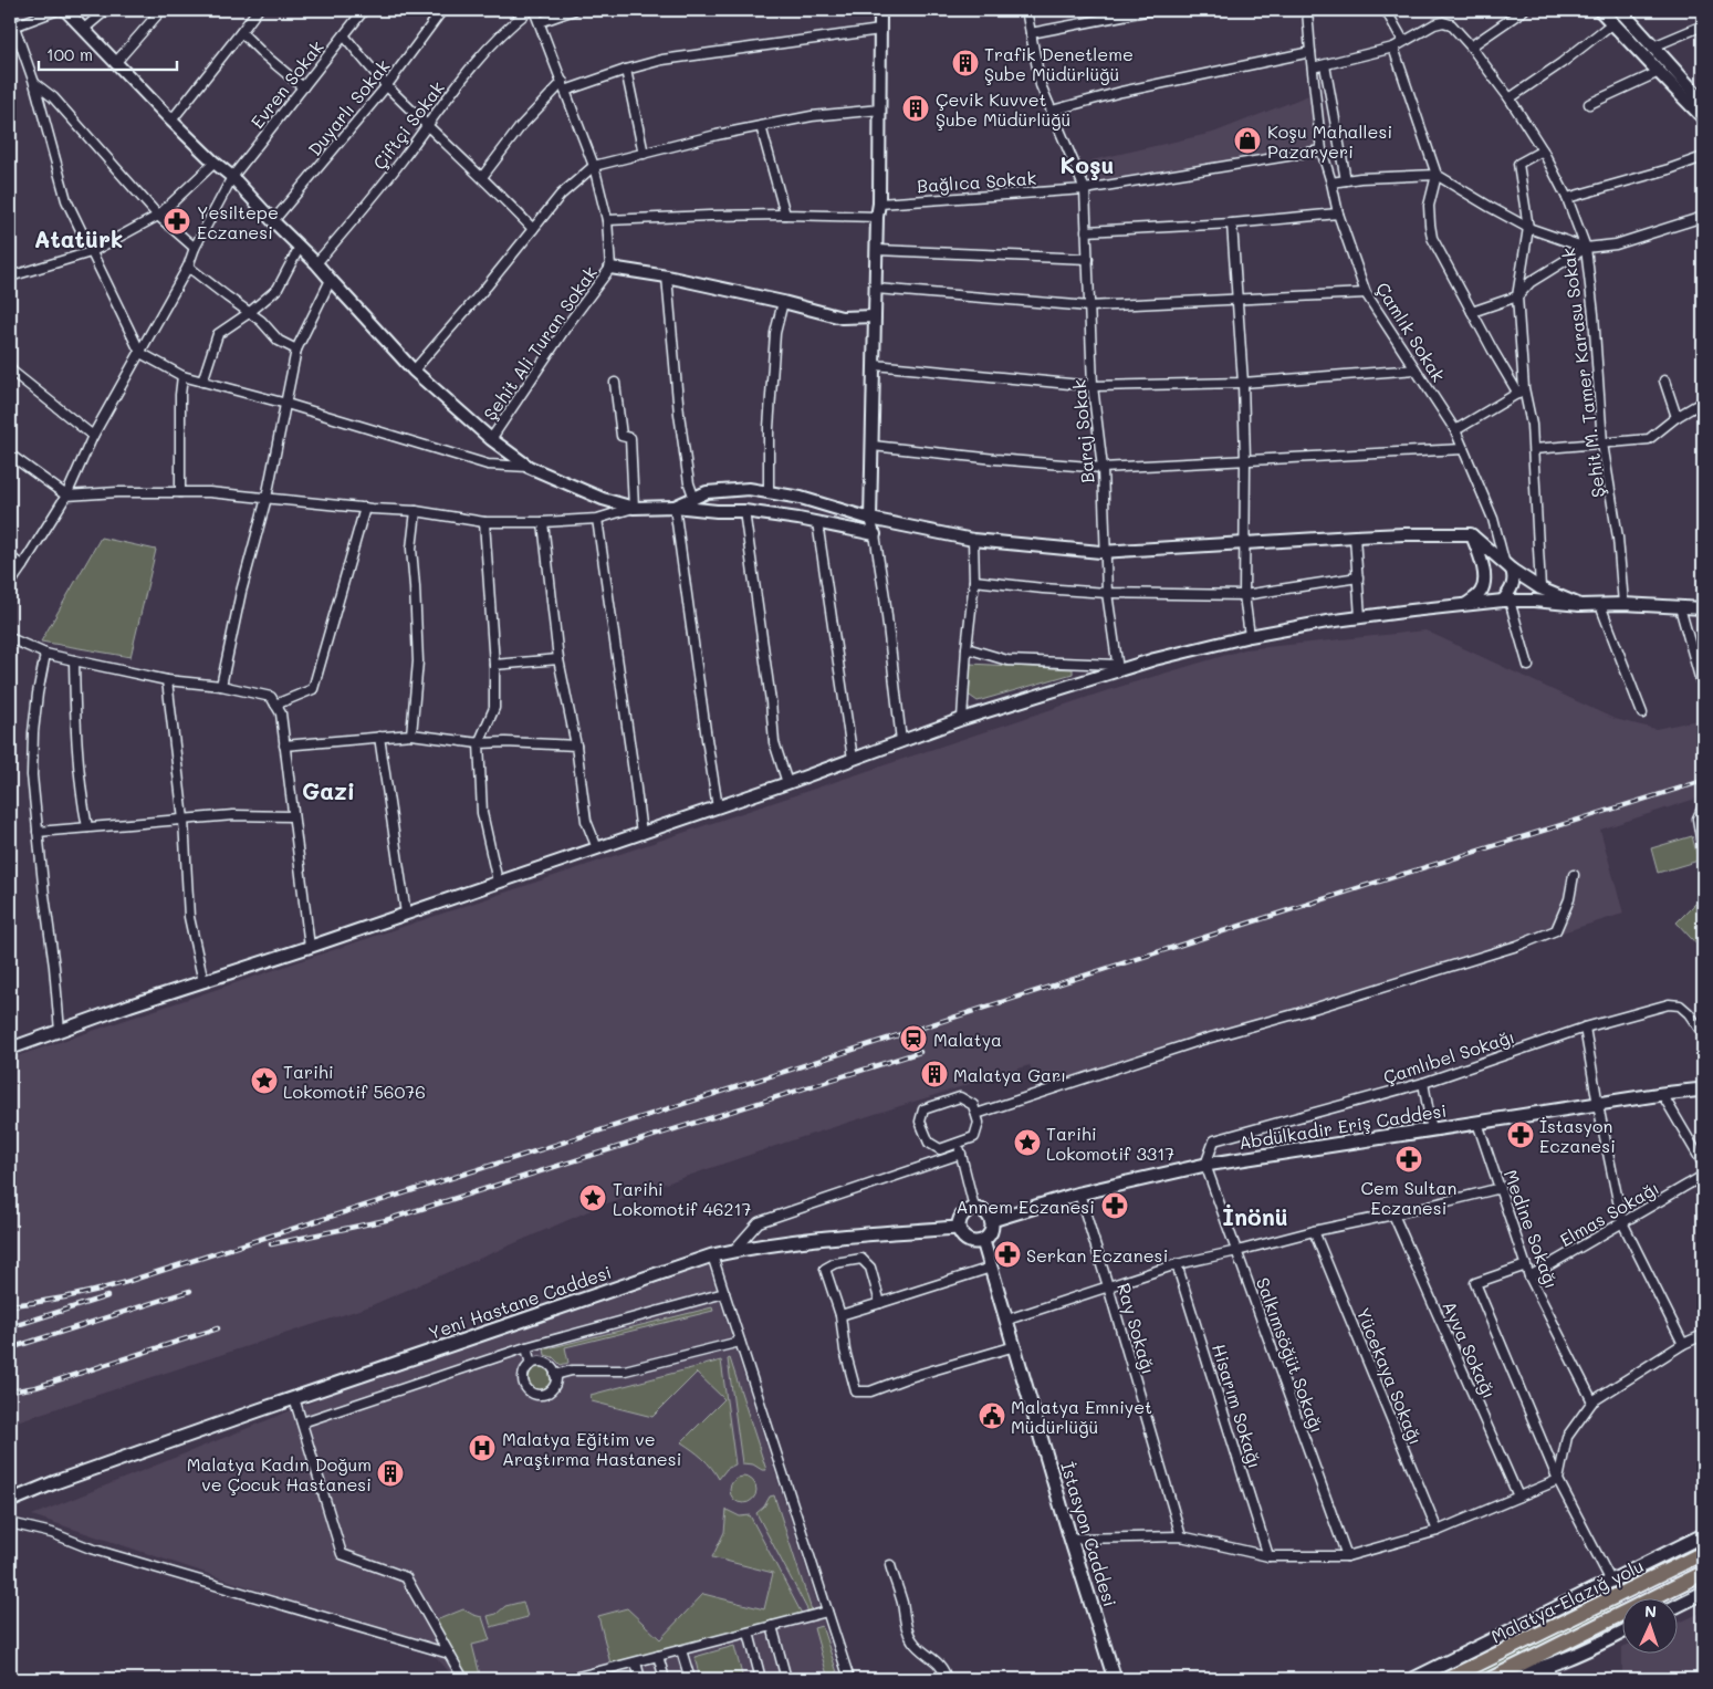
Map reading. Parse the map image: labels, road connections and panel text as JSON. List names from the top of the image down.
{
  "streets": {
    "highway": ["Malatya-Elazığ yolu"],
    "main road": ["Abdülkadir Eriş Caddesi", "Yeni Hastane Caddesi", "İstasyon Caddesi"],
    "street": [
      "Evren Sokak",
      "Duyarlı Sokak",
      "Çiftçi Sokak",
      "Bağlıca Sokak",
      "Çamlık Sokak",
      "Şehit Ali Turan Sokak",
      "Şehit M. Tamer Karasu Sokak",
      "Baraj Sokak",
      "Çamlıbel Sokağı",
      "Elmas Sokağı",
      "Medine Sokağı",
      "Ray Sokağı",
      "Ayva Sokağı",
      "Salkımsöğüt Sokağı",
      "Yücekaya Sokağı",
      "Hisarım Sokağı"
    ]
  },
  "crossings": [
    ["Bağlıca Sokak", "Çamlık Sokak"],
    ["Bağlıca Sokak", "Baraj Sokak"],
    ["Çamlık Sokak", "Şehit M. Tamer Karasu Sokak"],
    ["Çamlıbel Sokağı", "Abdülkadir Eriş Caddesi"],
    ["Çamlıbel Sokağı", "Salkımsöğüt Sokağı"],
    ["Abdülkadir Eriş Caddesi", "Medine Sokağı"],
    ["Abdülkadir Eriş Caddesi", "Yeni Hastane Caddesi"],
    ["Abdülkadir Eriş Caddesi", "Ray Sokağı"],
    ["Abdülkadir Eriş Caddesi", "Salkımsöğüt Sokağı"],
    ["Abdülkadir Eriş Caddesi", "İstasyon Caddesi"],
    ["Elmas Sokağı", "Medine Sokağı"],
    ["Yeni Hastane Caddesi", "İstasyon Caddesi"]
  ],
  "districts": [
    "Koşu",
    "Atatürk",
    "Gazi",
    "İnönü"
  ],
  "places": {
    "building": [
      "Trafik Denetleme Şube Müdürlüğü",
      "Çevik Kuvvet Şube Müdürlüğü",
      "Malatya Garı",
      "Malatya Kadın Doğum ve Çocuk Hastanesi"
    ],
    "shop": ["Koşu Mahallesi Pazaryeri"],
    "pharmacy": [
      "Yesiltepe Eczanesi",
      "İstasyon Eczanesi",
      "Cem Sultan Eczanesi",
      "Annem Eczanesi",
      "Serkan Eczanesi"
    ],
    "station": ["Malatya"],
    "place": ["Tarihi Lokomotif 56076", "Tarihi Lokomotif 3317", "Tarihi Lokomotif 46217"],
    "public building": ["Malatya Emniyet Müdürlüğü"],
    "hospital": ["Malatya Eğitim ve Araştırma Hastanesi"]
  },
  "scale_bar": "100 m",
  "north": "top"
}
